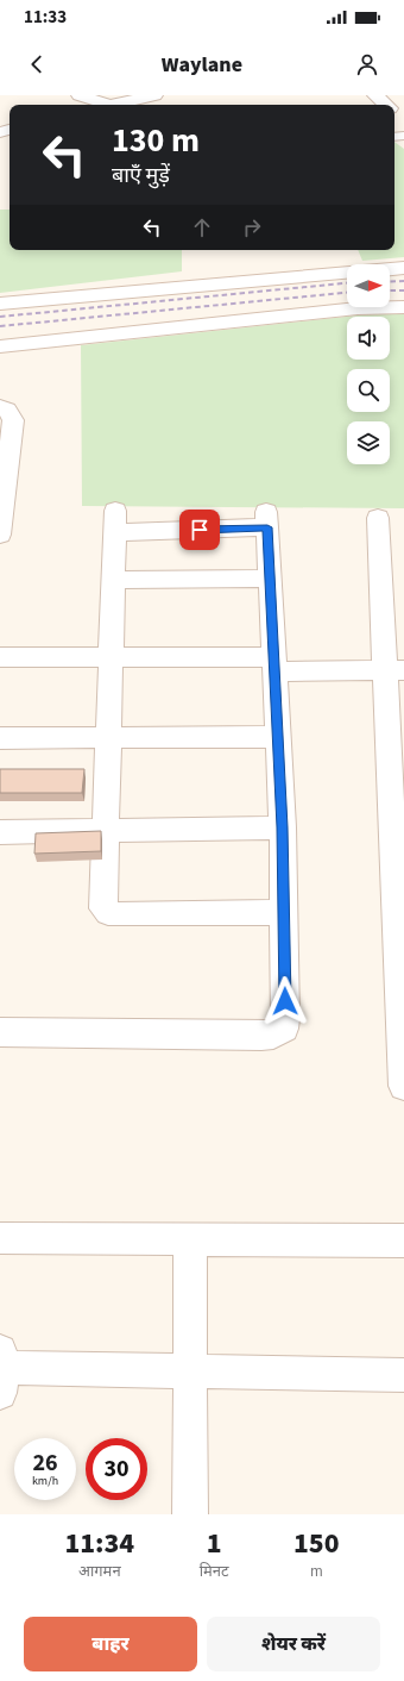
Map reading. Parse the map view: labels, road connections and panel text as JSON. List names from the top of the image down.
{
  "north": "right",
  "page": {
    "status": "11:33",
    "header": "Waylane",
    "turn": ["130 m", "बाएँ मुड़ें"],
    "speed": "26 km/h",
    "limit": "30",
    "eta": [
      "11:34",
      "आगमन",
      "1",
      "मिनट",
      "150",
      "m"
    ],
    "buttons": ["बाहर", "शेयर करें"]
  }
}
